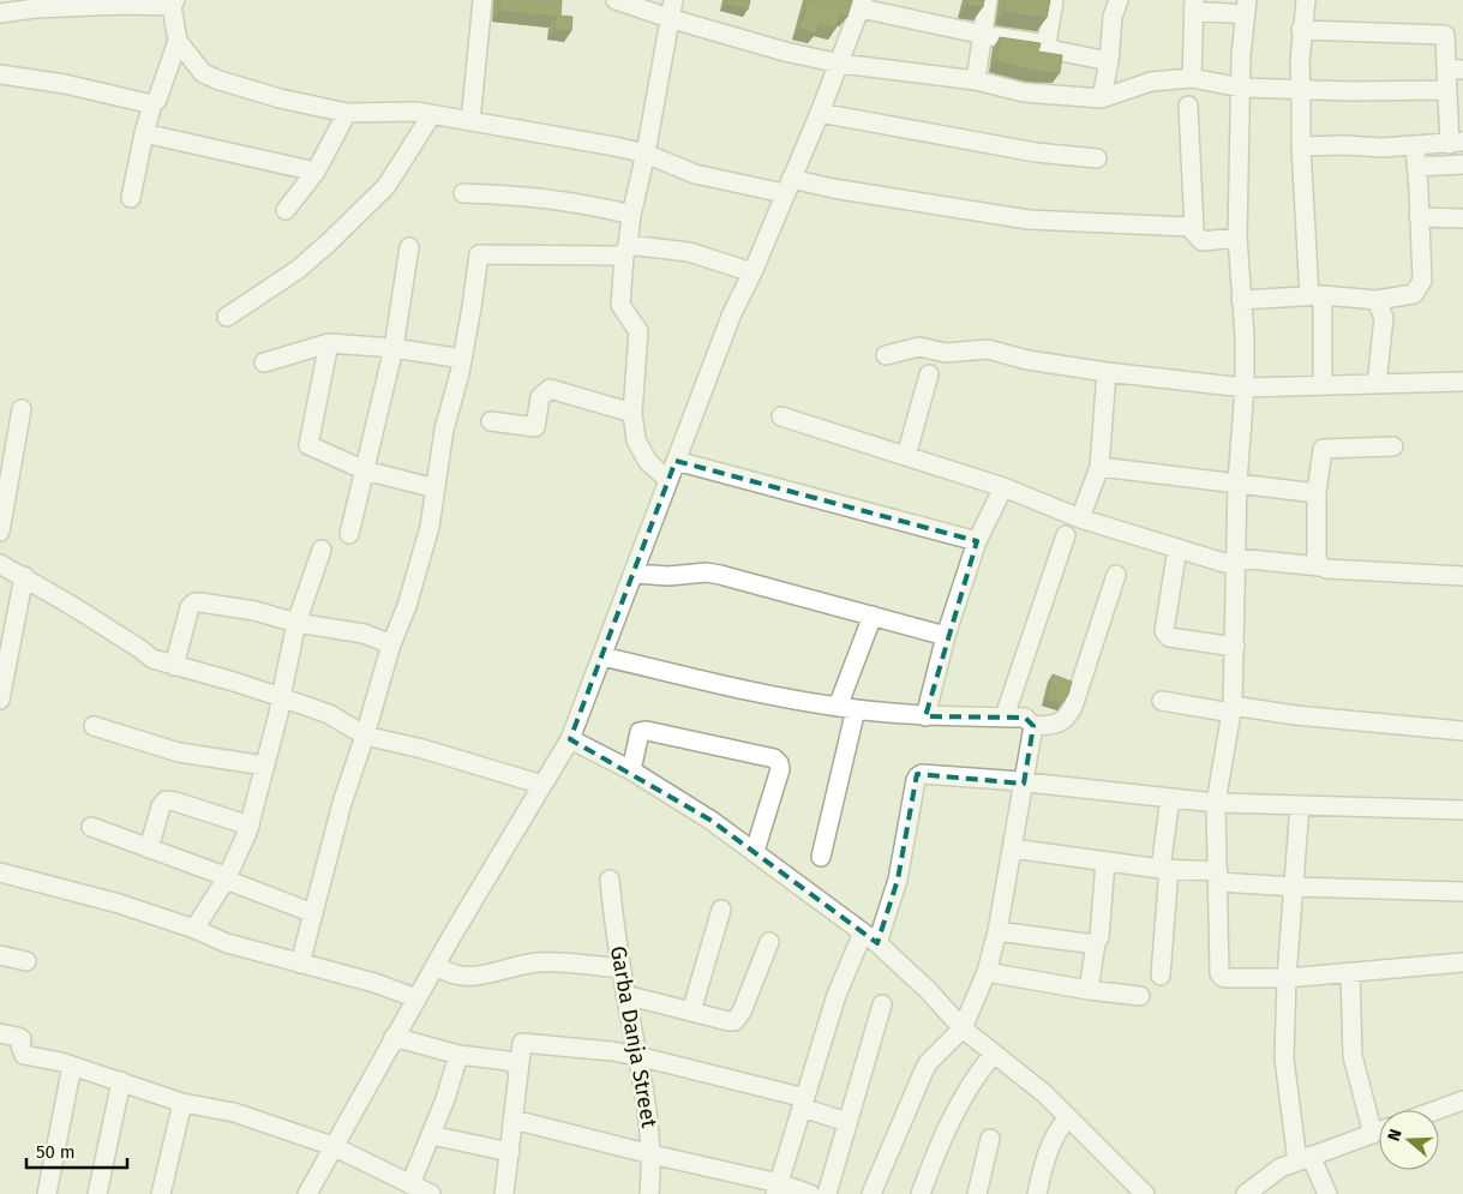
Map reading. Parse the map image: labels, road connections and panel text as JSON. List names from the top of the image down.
{
  "streets": {
    "street": ["Garba Danja Street"]
  },
  "scale_bar": "50 m",
  "north": "left"
}
